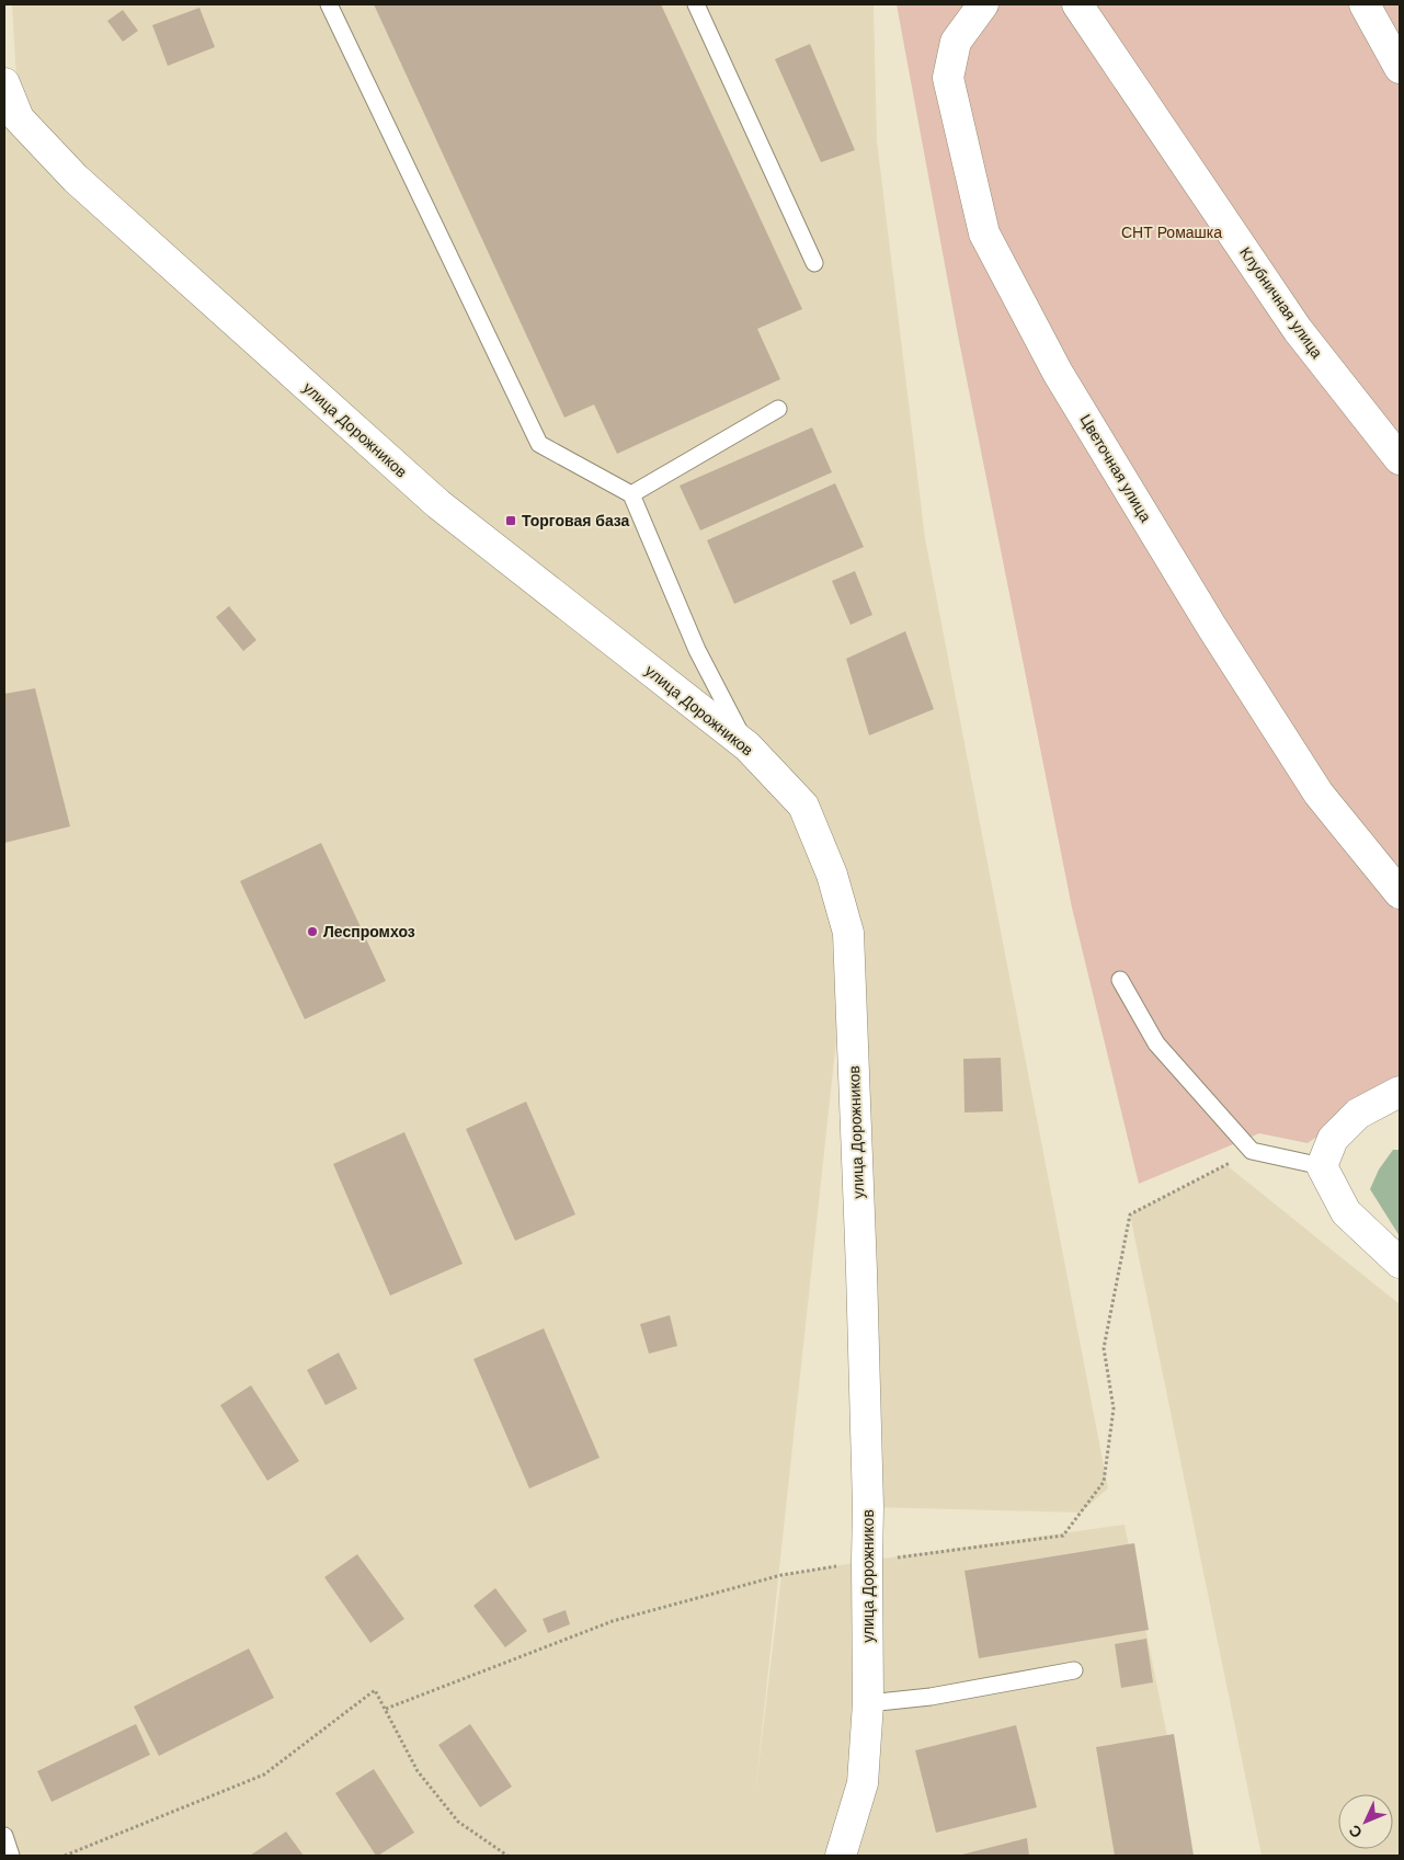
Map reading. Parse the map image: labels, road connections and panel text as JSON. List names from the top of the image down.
{
  "streets": {
    "street": ["Клубничная улица", "улица Дорожников", "Цветочная улица"]
  },
  "parks": ["СНТ Ромашка"],
  "places": {
    "transit": ["Торговая база"],
    "other": ["Леспромхоз"]
  },
  "north": "bottom left"
}
